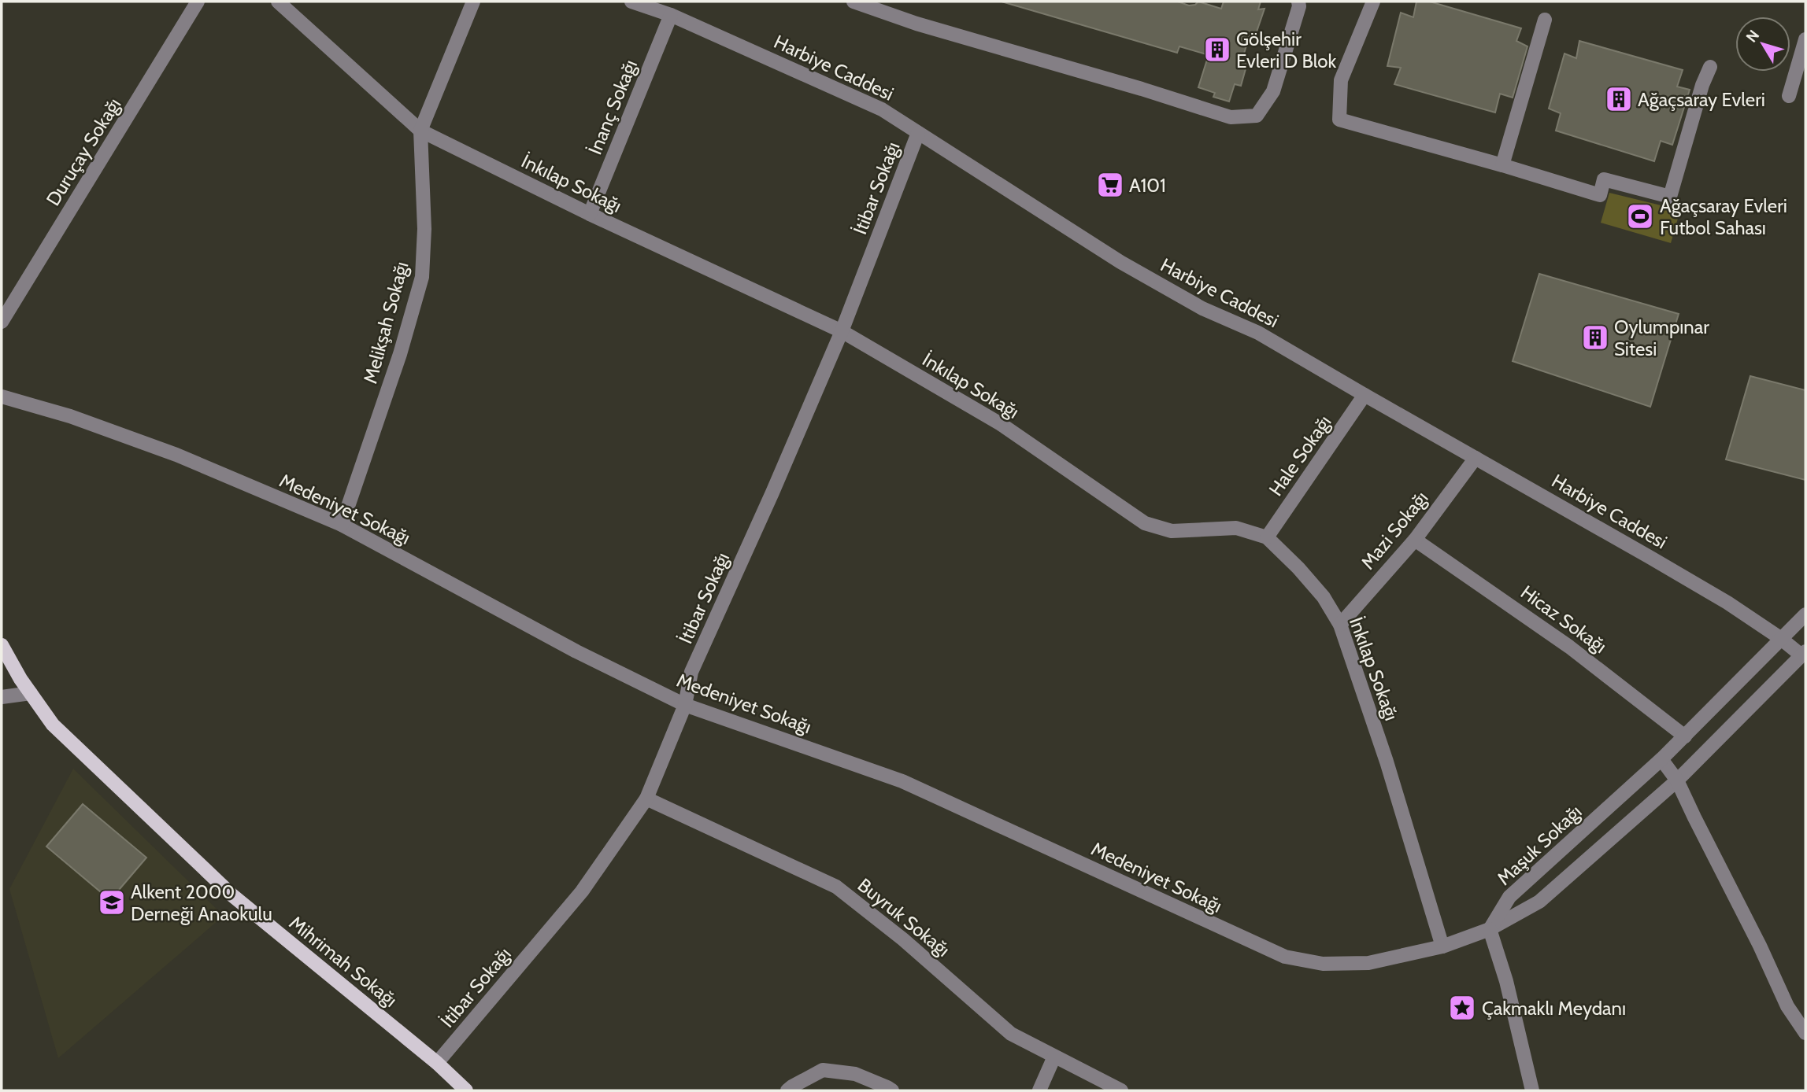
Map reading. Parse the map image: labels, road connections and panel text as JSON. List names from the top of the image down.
{
  "streets": {
    "main road": ["Mihrimah Sokağı"],
    "street": [
      "Harbiye Caddesi",
      "İnanç Sokağı",
      "Duruçay Sokağı",
      "İnkılap Sokağı",
      "İtibar Sokağı",
      "Melikşah Sokağı",
      "Hale Sokağı",
      "Medeniyet Sokağı",
      "Mazi Sokağı",
      "Hicaz Sokağı",
      "Maşuk Sokağı",
      "Buyruk Sokağı"
    ]
  },
  "crossings": [
    ["Harbiye Caddesi", "İnanç Sokağı"],
    ["Harbiye Caddesi", "İtibar Sokağı"],
    ["Harbiye Caddesi", "Hale Sokağı"],
    ["Harbiye Caddesi", "Mazi Sokağı"],
    ["Harbiye Caddesi", "Maşuk Sokağı"],
    ["İnanç Sokağı", "İnkılap Sokağı"],
    ["İnkılap Sokağı", "İtibar Sokağı"],
    ["İnkılap Sokağı", "Melikşah Sokağı"],
    ["İnkılap Sokağı", "Hale Sokağı"],
    ["İnkılap Sokağı", "Medeniyet Sokağı"],
    ["İnkılap Sokağı", "Mazi Sokağı"],
    ["İtibar Sokağı", "Medeniyet Sokağı"],
    ["İtibar Sokağı", "Buyruk Sokağı"],
    ["İtibar Sokağı", "Mihrimah Sokağı"],
    ["Melikşah Sokağı", "Medeniyet Sokağı"],
    ["Medeniyet Sokağı", "Maşuk Sokağı"],
    ["Mazi Sokağı", "Hicaz Sokağı"],
    ["Hicaz Sokağı", "Maşuk Sokağı"]
  ],
  "places": {
    "building": ["Gölşehir Evleri D Blok", "Ağaçsaray Evleri", "Oylumpınar Sitesi"],
    "supermarket": ["A101"],
    "sports": ["Ağaçsaray Evleri Futbol Sahası"],
    "school or university": ["Alkent 2000 Derneği Anaokulu"],
    "place": ["Çakmaklı Meydanı"]
  },
  "north": "top left"
}
